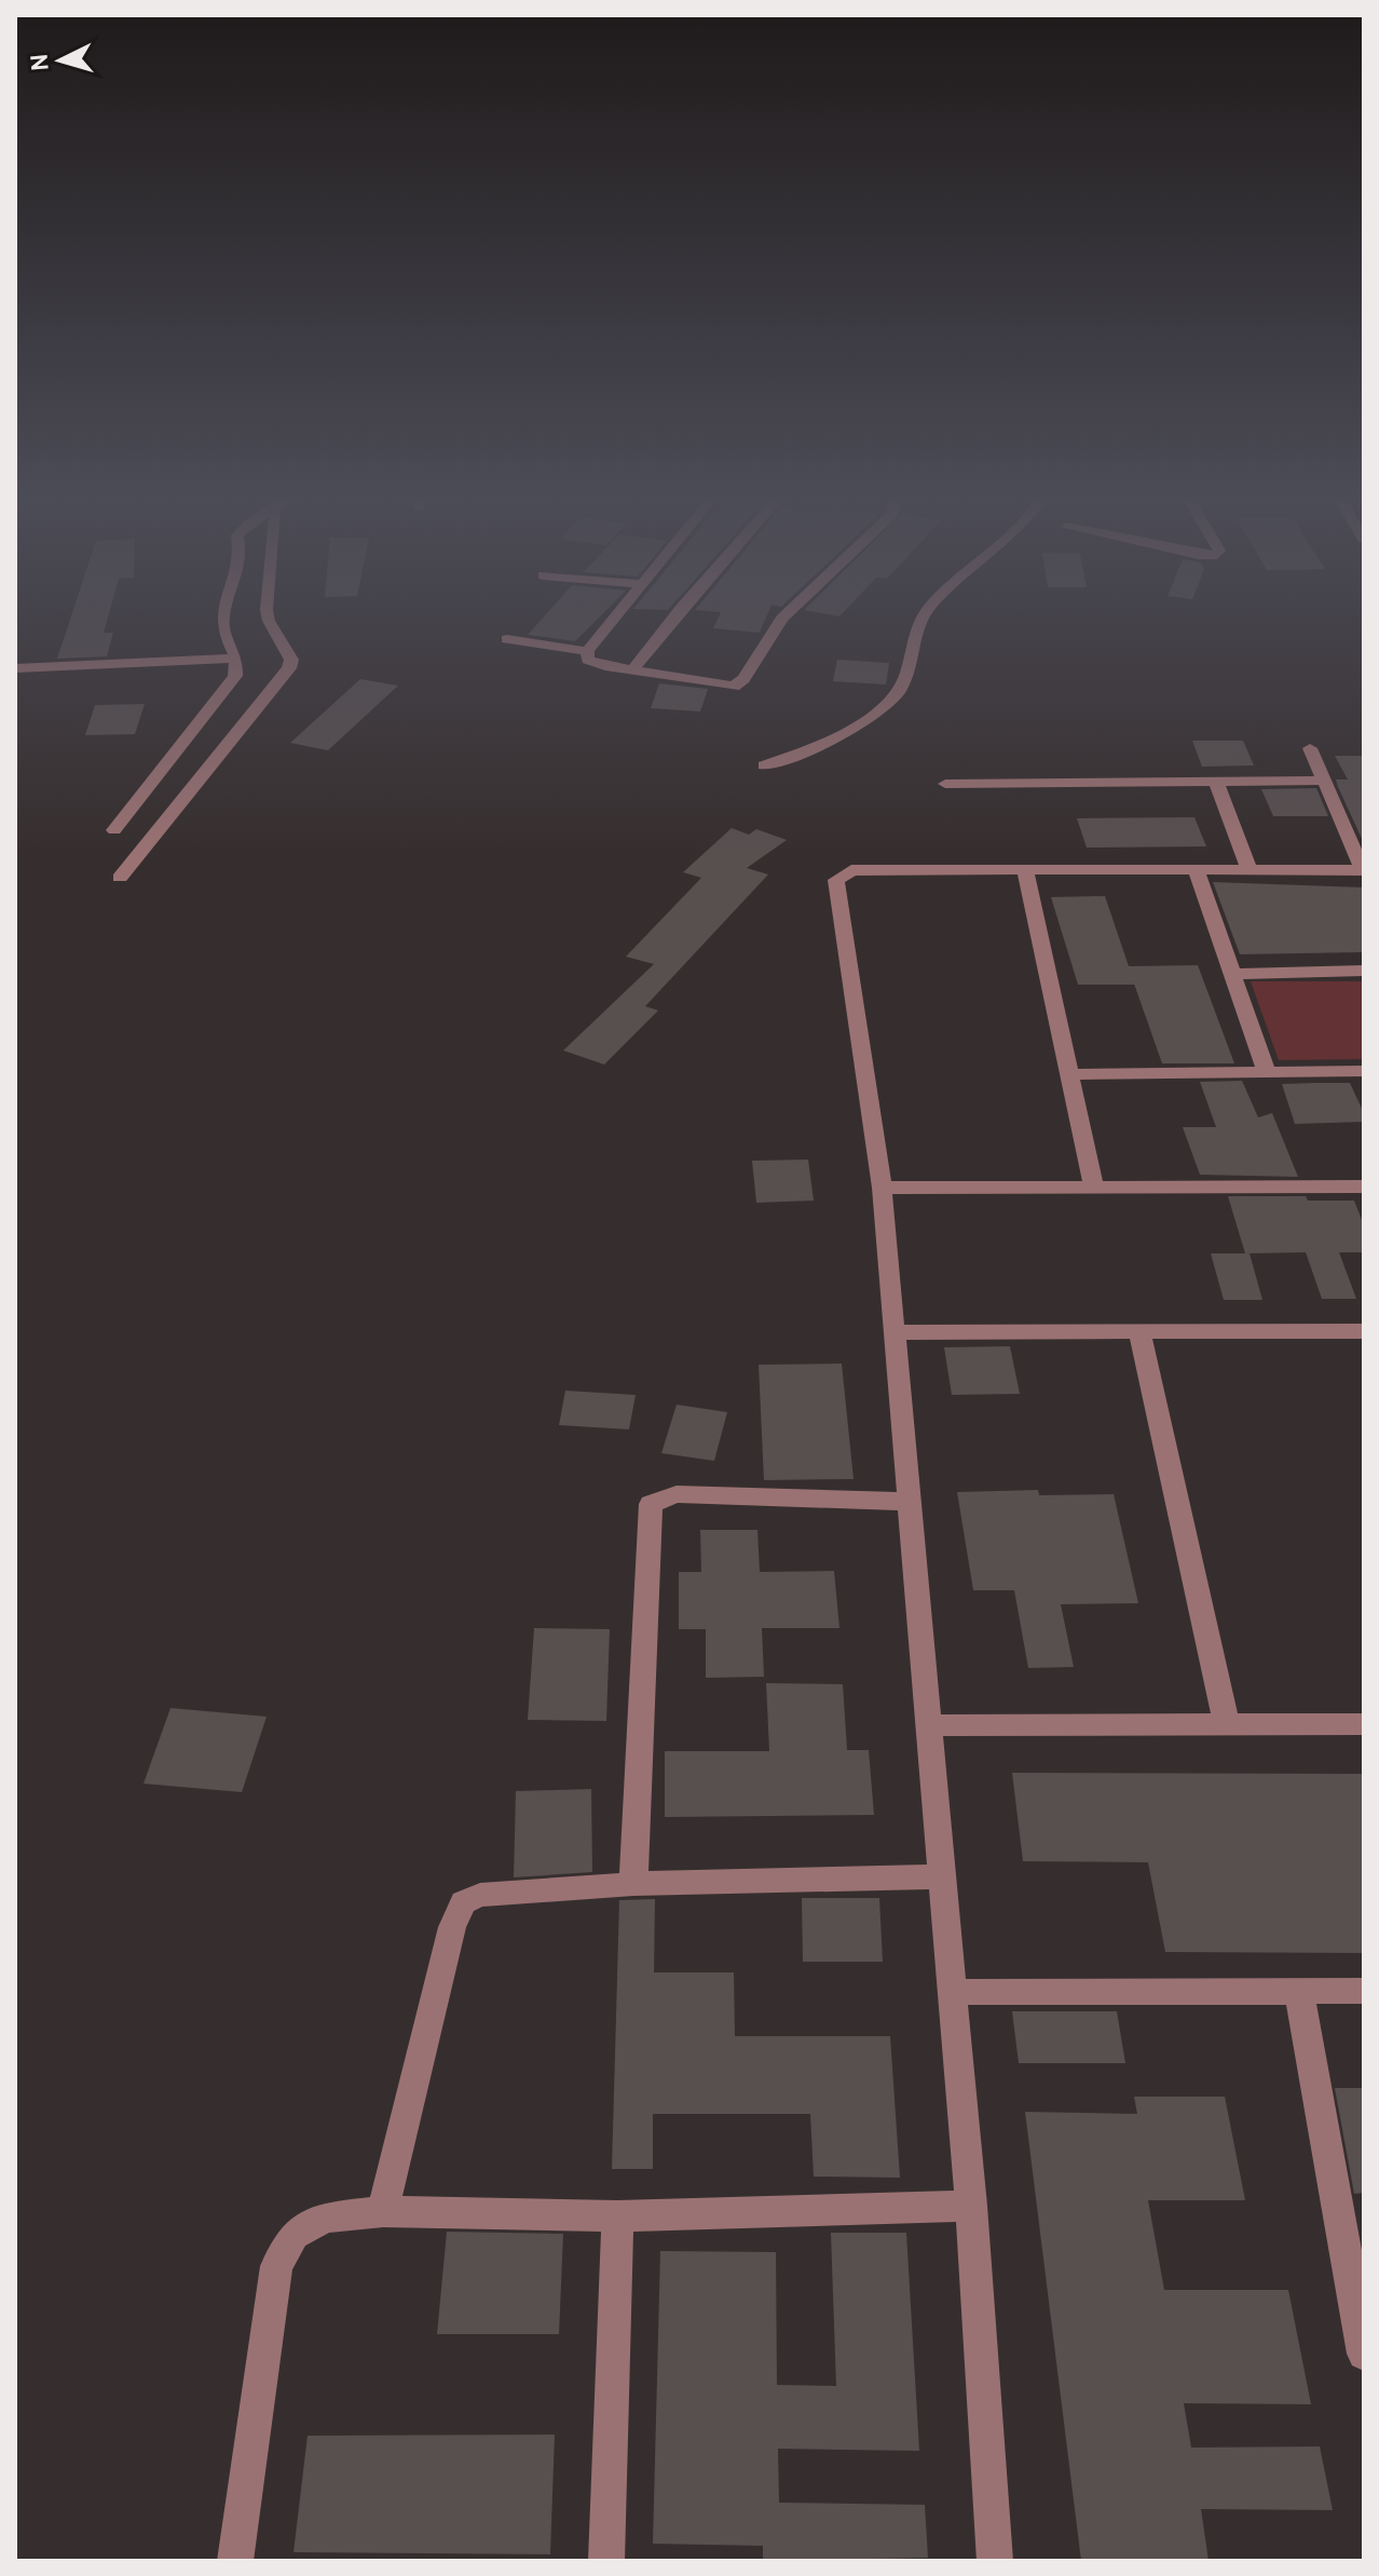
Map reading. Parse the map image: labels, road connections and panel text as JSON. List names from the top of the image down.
{
  "north": "left"
}
